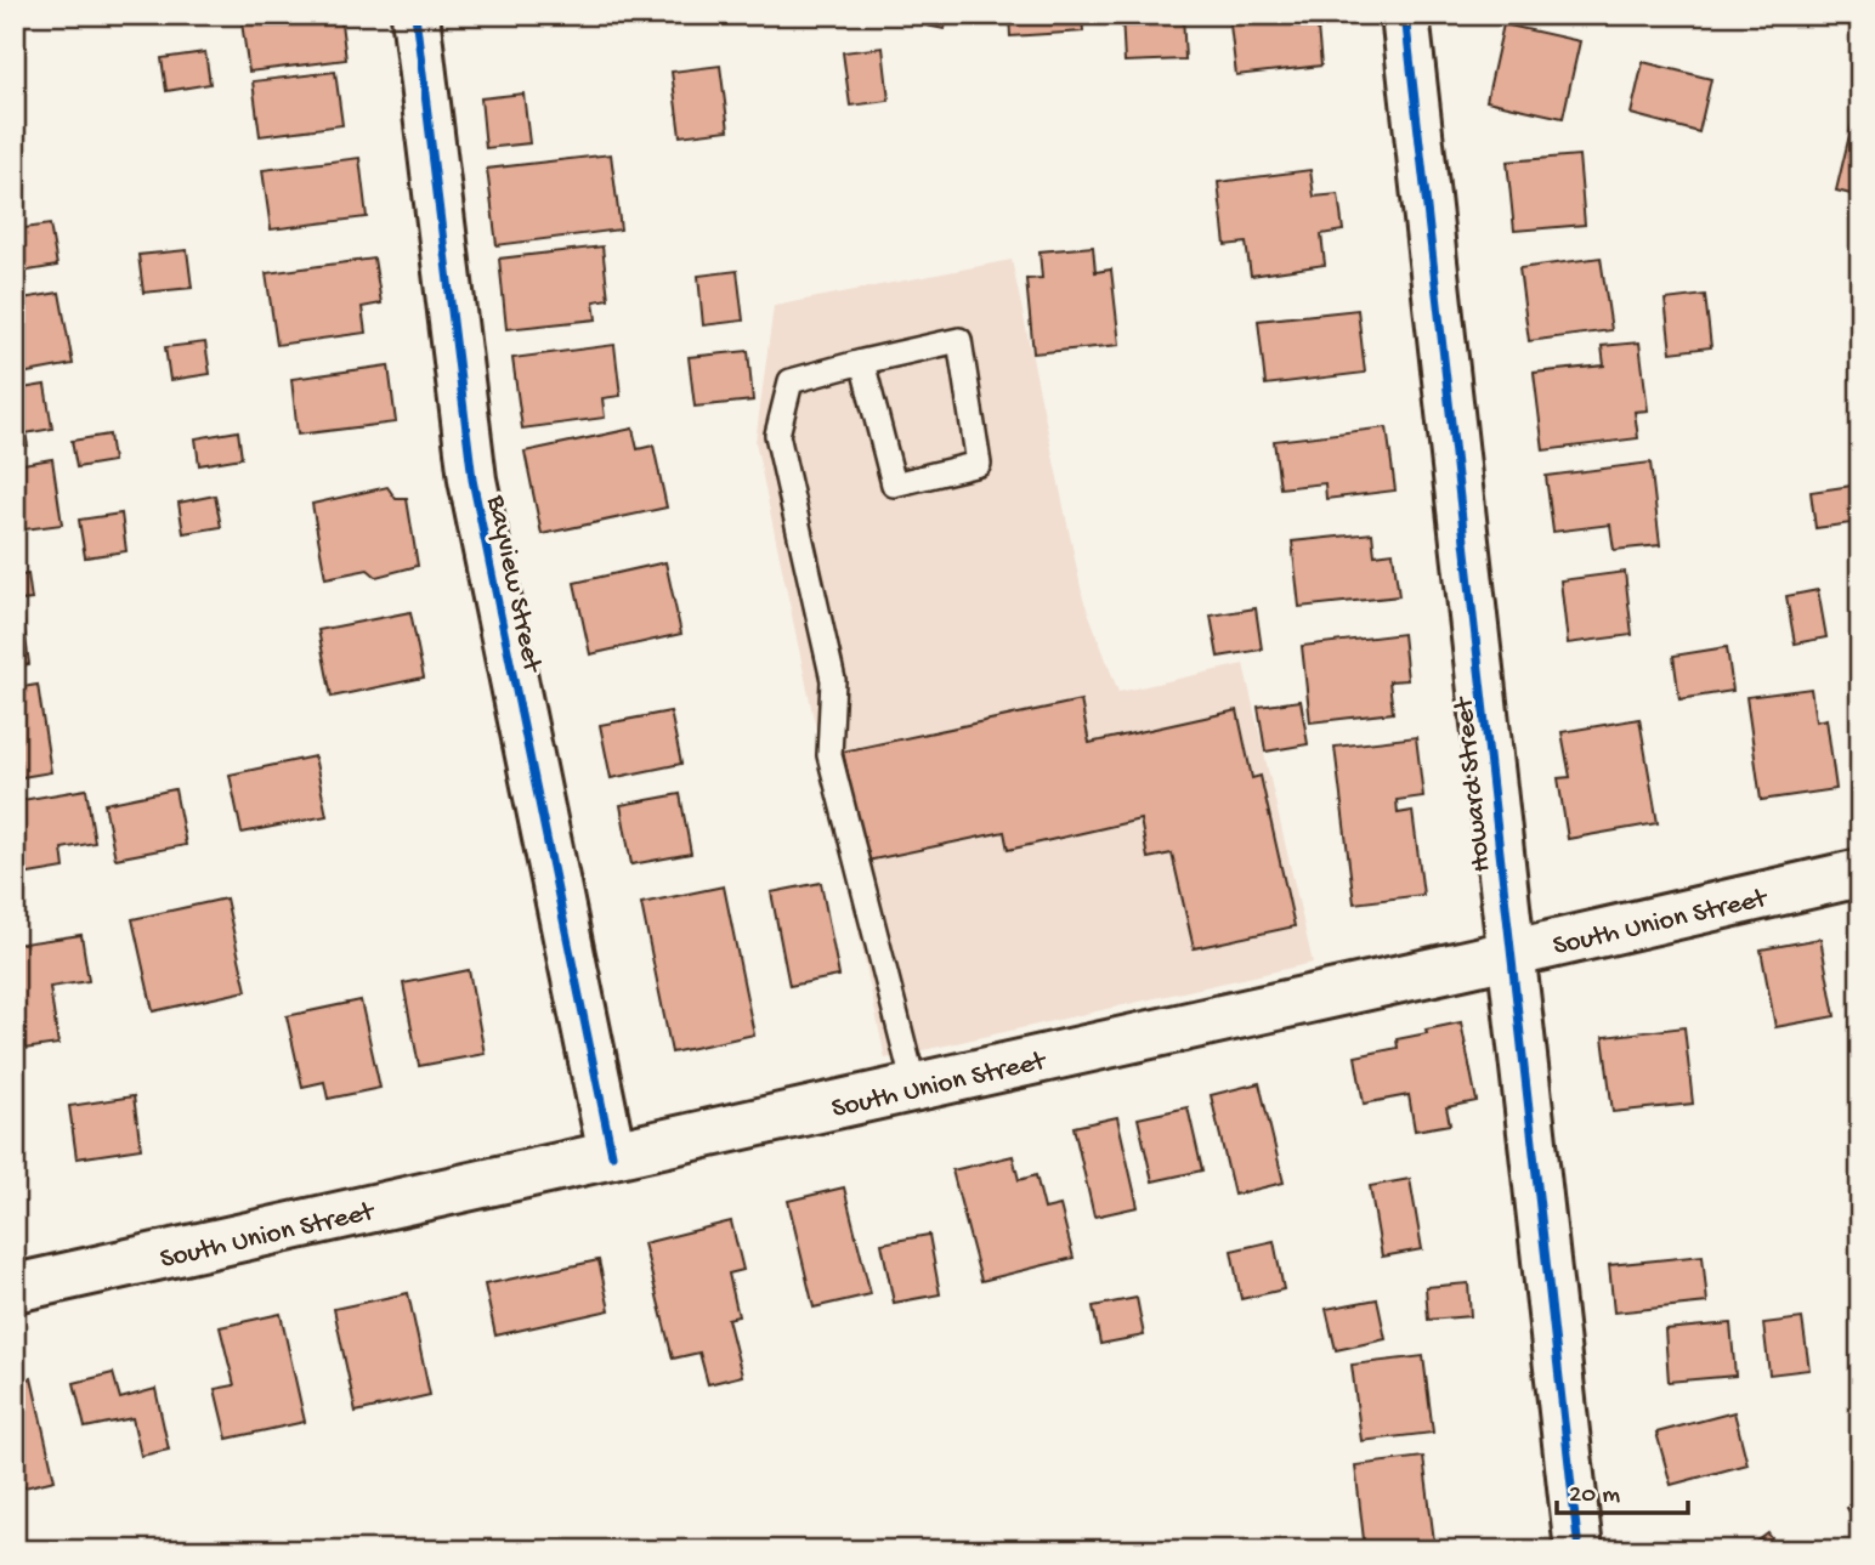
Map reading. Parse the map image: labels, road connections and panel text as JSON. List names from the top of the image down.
{
  "streets": {
    "street": ["Bayview Street", "Howard Street", "South Union Street"]
  },
  "crossings": [
    ["Bayview Street", "South Union Street"],
    ["Howard Street", "South Union Street"]
  ],
  "scale_bar": "20 m"
}
